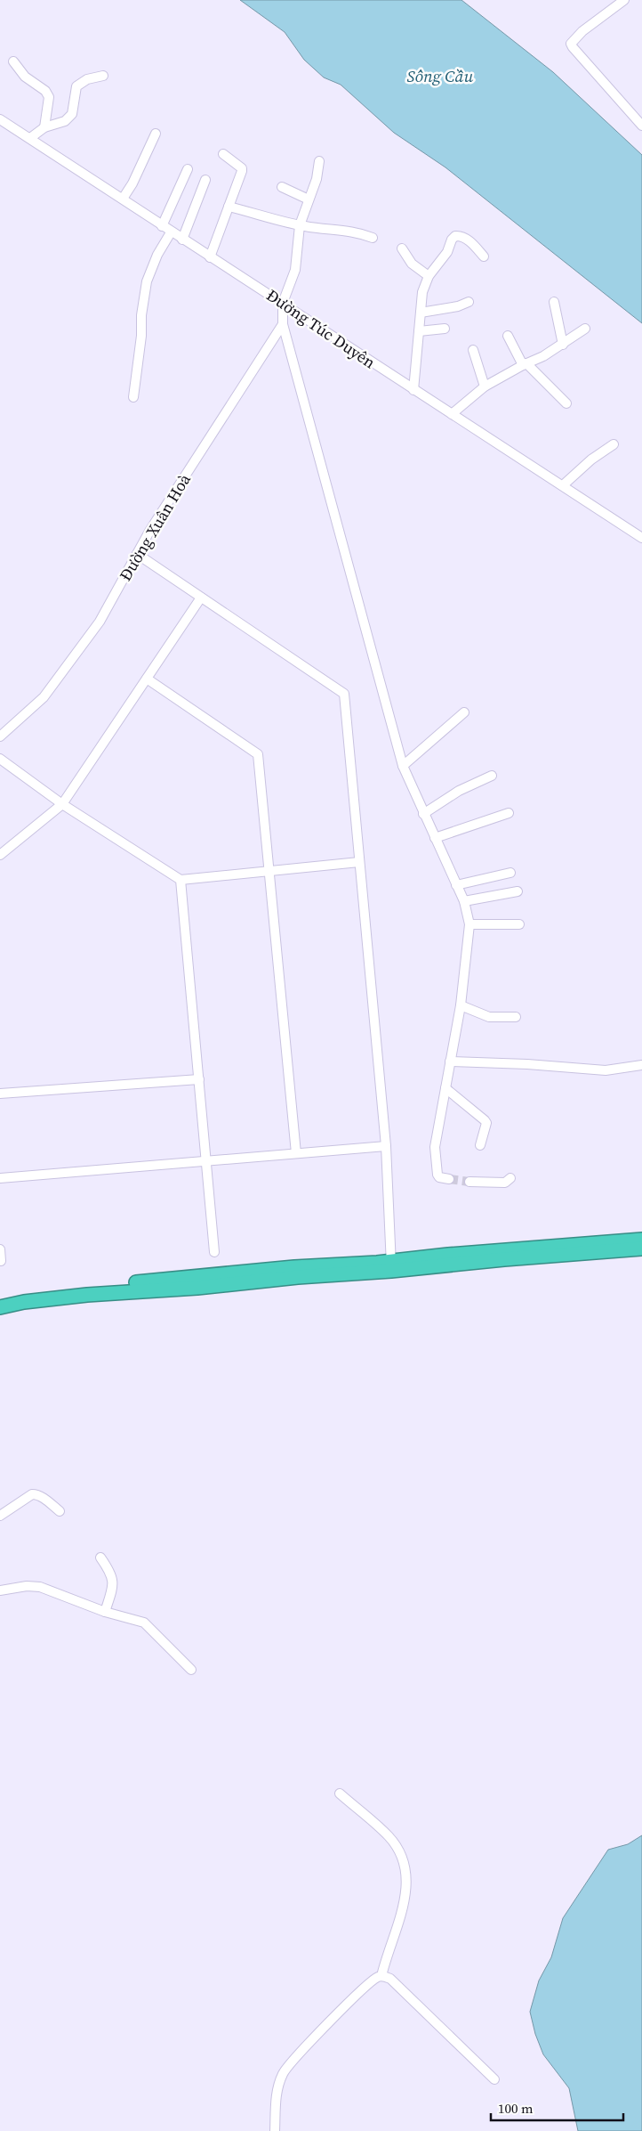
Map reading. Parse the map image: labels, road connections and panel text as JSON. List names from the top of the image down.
{
  "streets": {
    "street": ["Đường Túc Duyên", "Đường Xuân Hoà"]
  },
  "water": ["Sông Cầu"],
  "scale_bar": "100 m"
}
